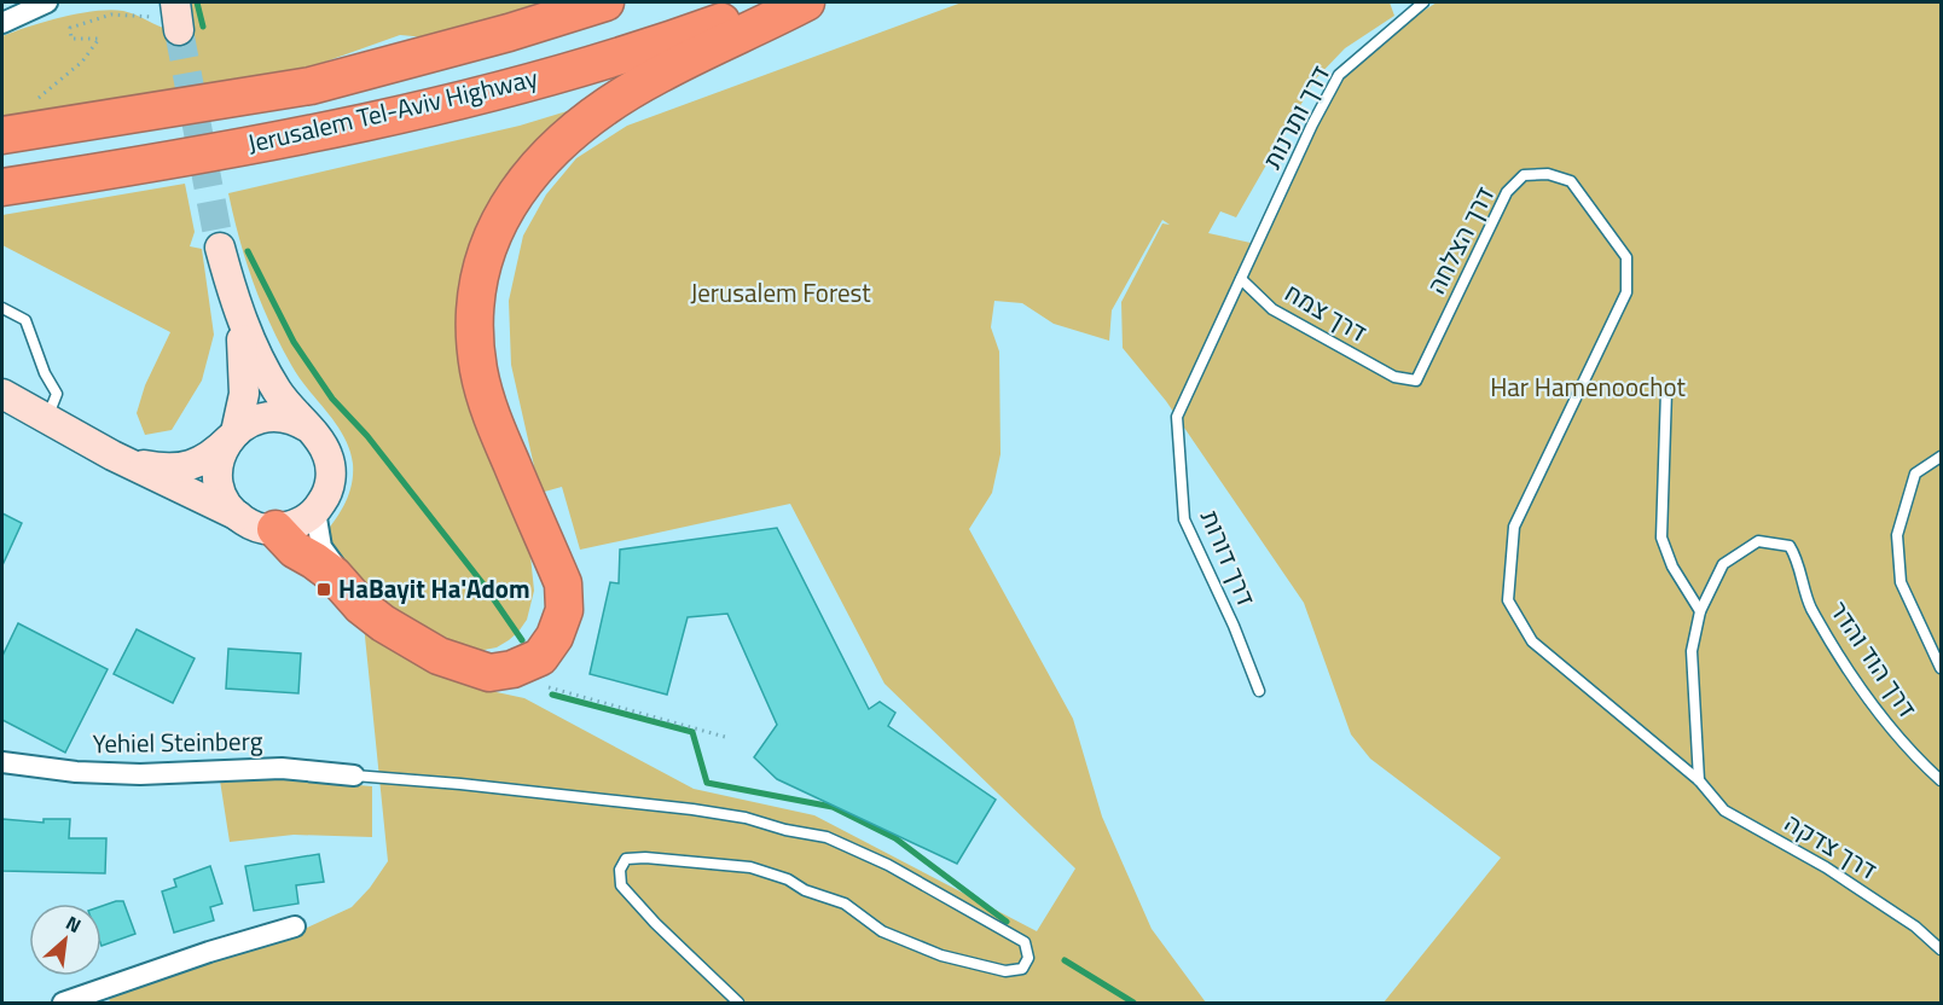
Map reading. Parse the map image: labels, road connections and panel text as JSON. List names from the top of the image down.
{
  "streets": {
    "highway": ["Jerusalem Tel-Aviv Highway"],
    "street": ["Yehiel Steinberg"],
    "lane": [
      "דרך ותרנות",
      "דרך הצלחה",
      "דרך צמח",
      "דרך דורות",
      "דרך הוד והדר",
      "דרך צדקה"
    ]
  },
  "crossings": [
    ["דרך ותרנות", "דרך צמח"],
    ["דרך ותרנות", "דרך דורות"],
    ["דרך הצלחה", "דרך צמח"],
    ["דרך הצלחה", "דרך הוד והדר"],
    ["דרך הצלחה", "דרך צדקה"],
    ["דרך צמח", "דרך דורות"],
    ["דרך הוד והדר", "דרך צדקה"]
  ],
  "parks": ["Jerusalem Forest", "Har Hamenoochot"],
  "places": {
    "transit": ["HaBayit Ha'Adom"]
  },
  "north": "top right"
}
